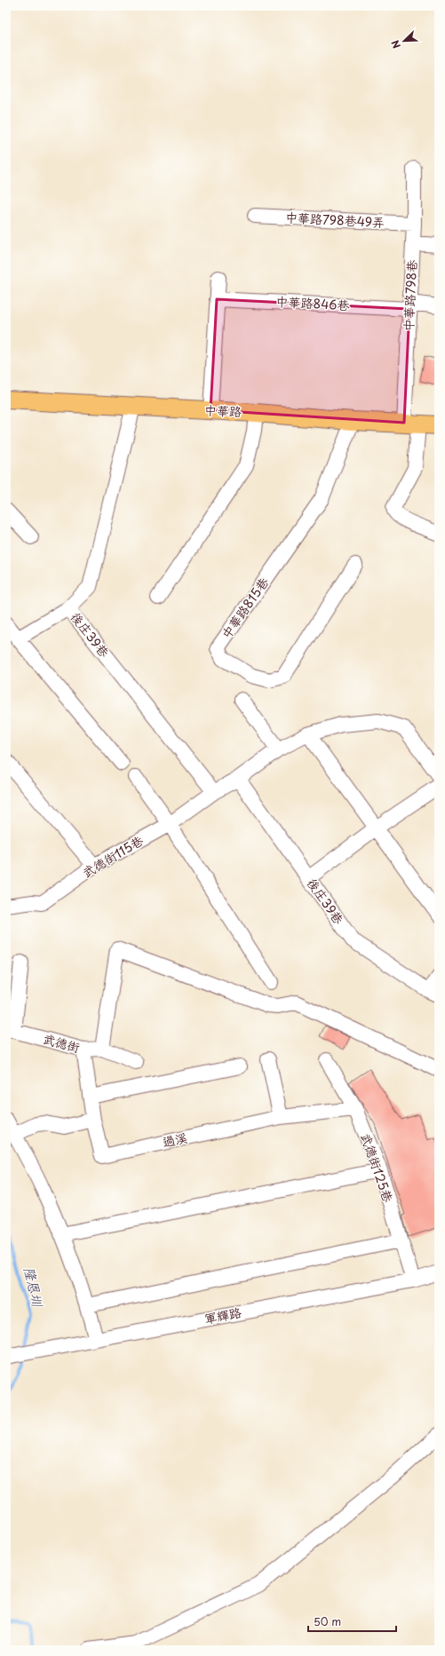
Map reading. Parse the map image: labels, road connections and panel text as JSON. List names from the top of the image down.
{
  "streets": {
    "main road": ["中華路"],
    "street": [
      "中華路798巷49弄",
      "中華路798巷",
      "中華路846巷",
      "中華路815巷",
      "後庄39巷",
      "武德街115巷",
      "武德街",
      "過溪",
      "武德街125巷",
      "軍輝路"
    ]
  },
  "crossings": [
    ["中華路798巷49弄", "中華路798巷"],
    ["中華路798巷", "中華路846巷"],
    ["中華路798巷", "中華路"],
    ["中華路", "中華路815巷"],
    ["中華路", "後庄39巷"],
    ["後庄39巷", "武德街115巷"],
    ["武德街", "過溪"],
    ["過溪", "武德街125巷"],
    ["武德街125巷", "軍輝路"]
  ],
  "water": ["隆恩圳"],
  "scale_bar": "50 m",
  "north": "bottom left"
}
